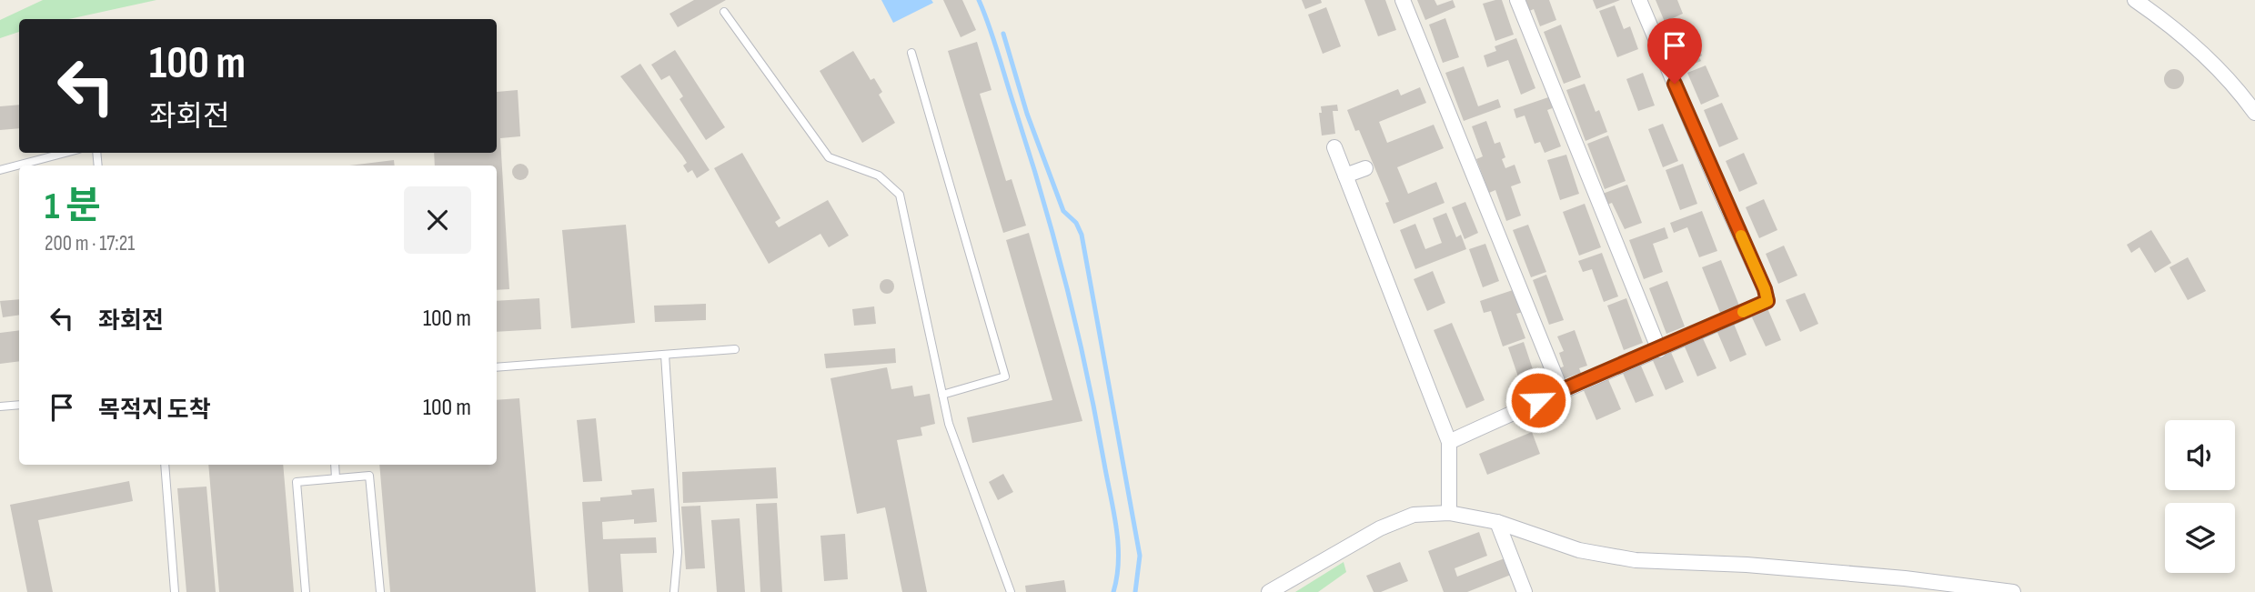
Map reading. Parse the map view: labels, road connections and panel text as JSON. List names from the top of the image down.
{
  "page": {
    "turn": ["100 m", "좌회전"],
    "heading": ["1 분", "200 m · 17:21"],
    "list": [
      {
        "name": "좌회전",
        "value": "100 m"
      },
      {
        "name": "목적지 도착",
        "value": "100 m"
      }
    ]
  }
}
